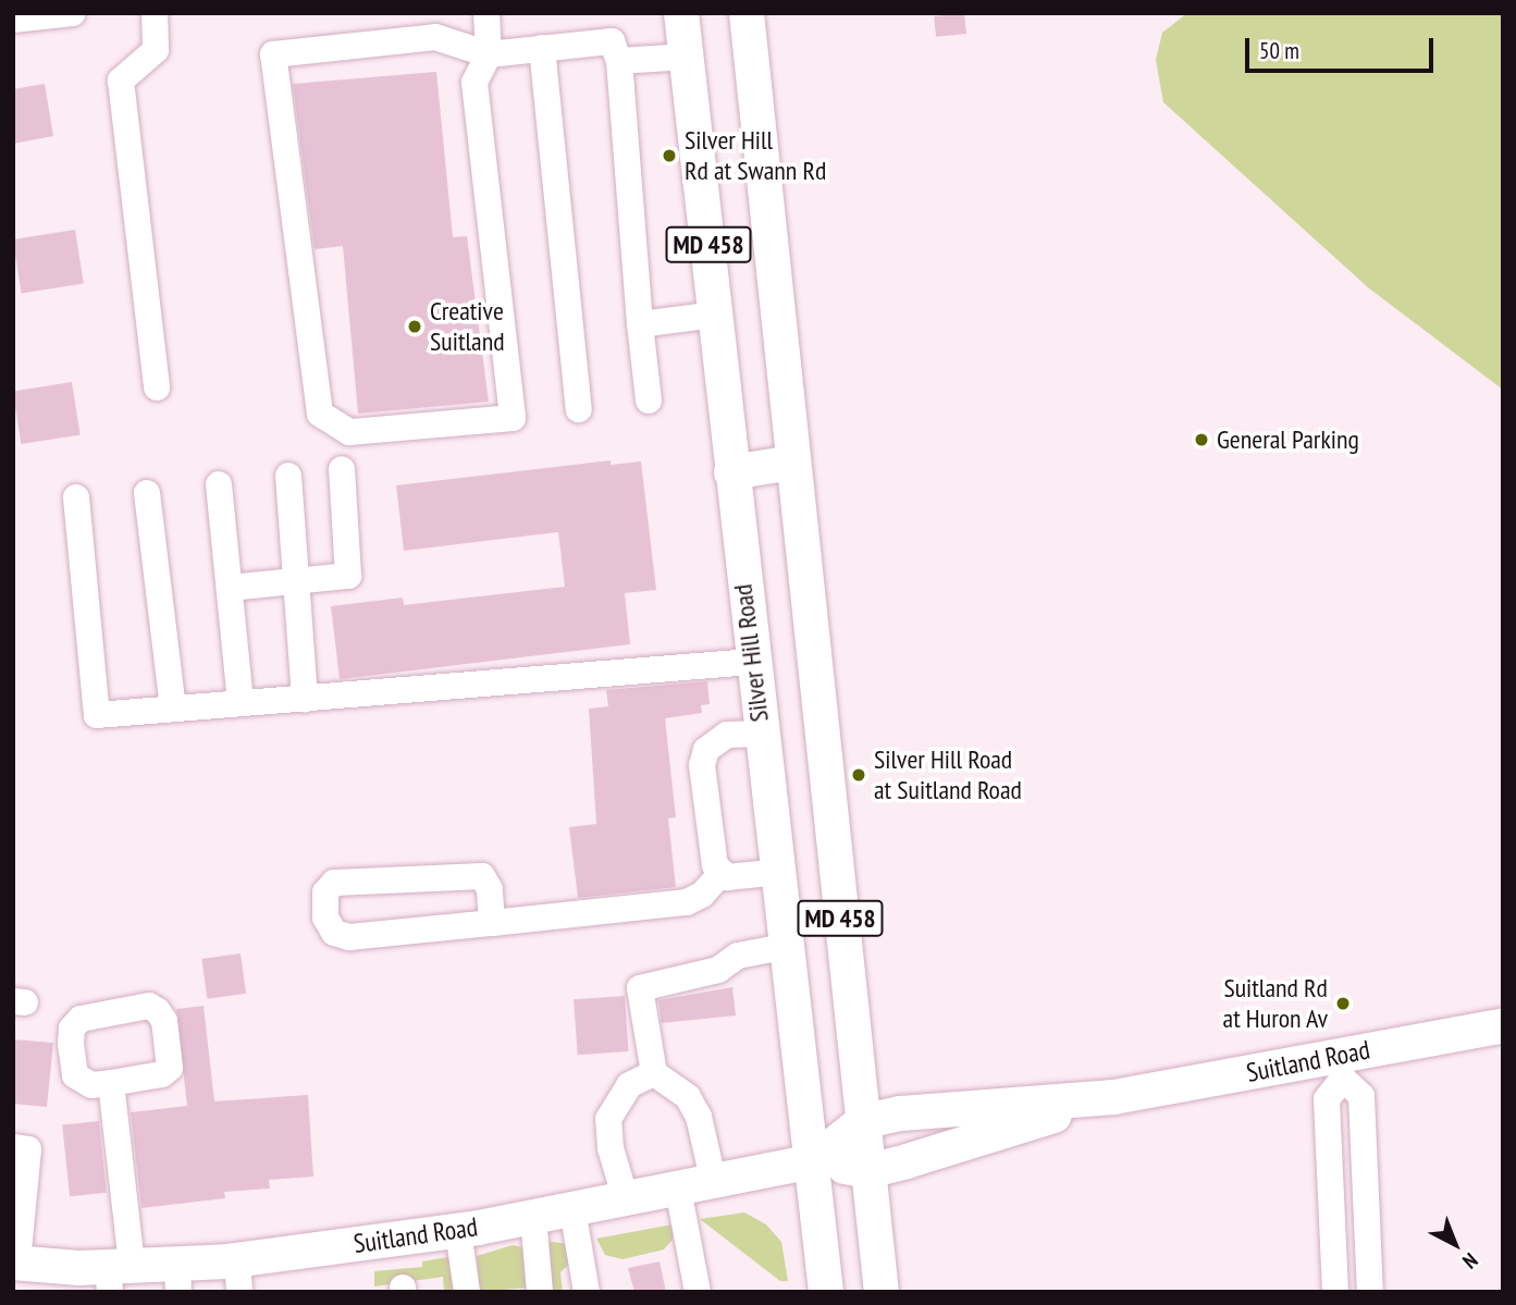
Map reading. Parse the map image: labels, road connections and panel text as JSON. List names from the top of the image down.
{
  "streets": {
    "main road": ["MD 458", "Silver Hill Road", "Suitland Road"]
  },
  "crossings": [
    ["MD 458", "Suitland Road"],
    ["Silver Hill Road", "Suitland Road"]
  ],
  "places": [
    "Silver Hill Rd at Swann Rd",
    "Creative Suitland",
    "General Parking",
    "Silver Hill Road at Suitland Road",
    "Suitland Rd at Huron Av"
  ],
  "scale_bar": "50 m",
  "north": "bottom right"
}
